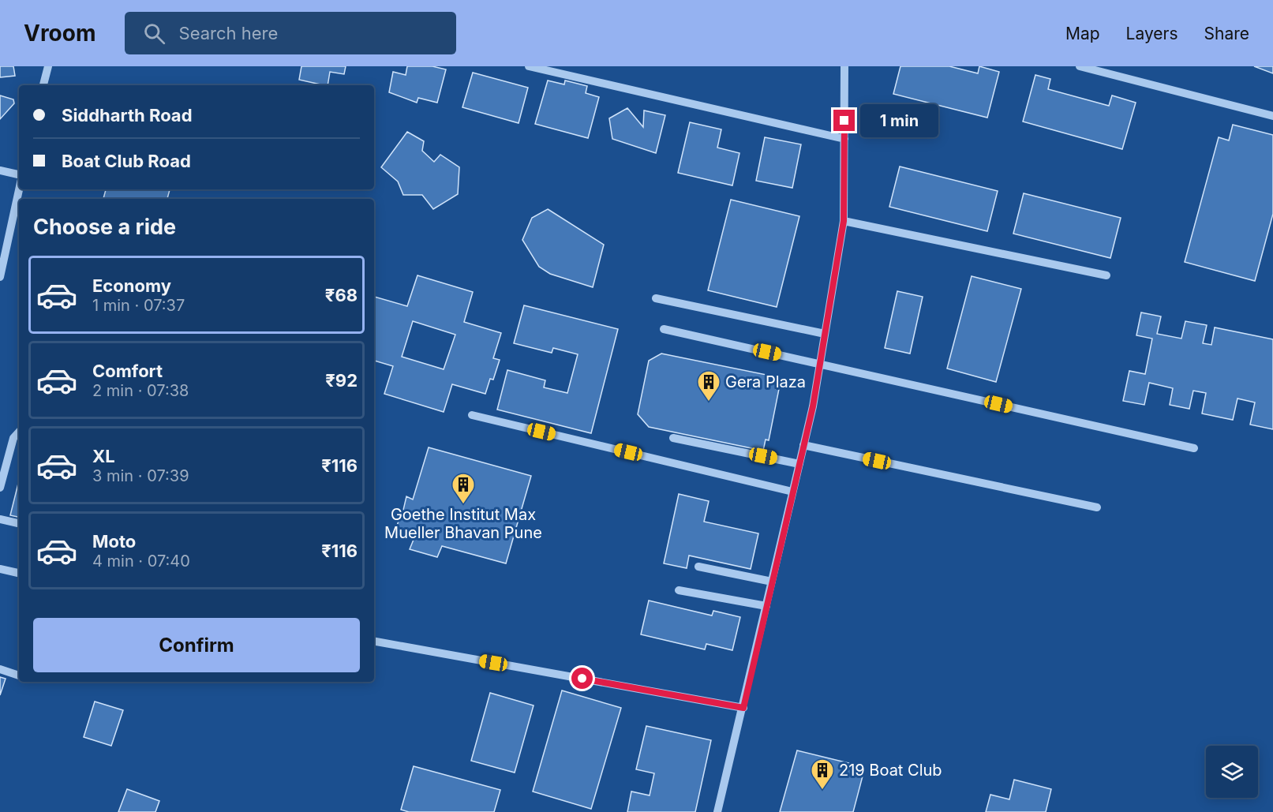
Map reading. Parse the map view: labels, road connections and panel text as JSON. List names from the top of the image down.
{
  "places": {
    "building": ["Gera Plaza", "Goethe Institut Max Mueller Bhavan Pune", "219 Boat Club"]
  },
  "page": {
    "header": "Vroom",
    "search": "Search here",
    "nav": ["Map", "Layers", "Share"],
    "banner": ["Siddharth Road", "Boat Club Road"],
    "bubble": "1 min",
    "heading": "Choose a ride",
    "list": [
      {
        "name": "Economy",
        "note": "1 min · 07:37",
        "value": "₹68"
      },
      {
        "name": "Comfort",
        "note": "2 min · 07:38",
        "value": "₹92"
      },
      {
        "name": "XL",
        "note": "3 min · 07:39",
        "value": "₹116"
      },
      {
        "name": "Moto",
        "note": "4 min · 07:40",
        "value": "₹116"
      }
    ],
    "buttons": "Confirm"
  }
}
